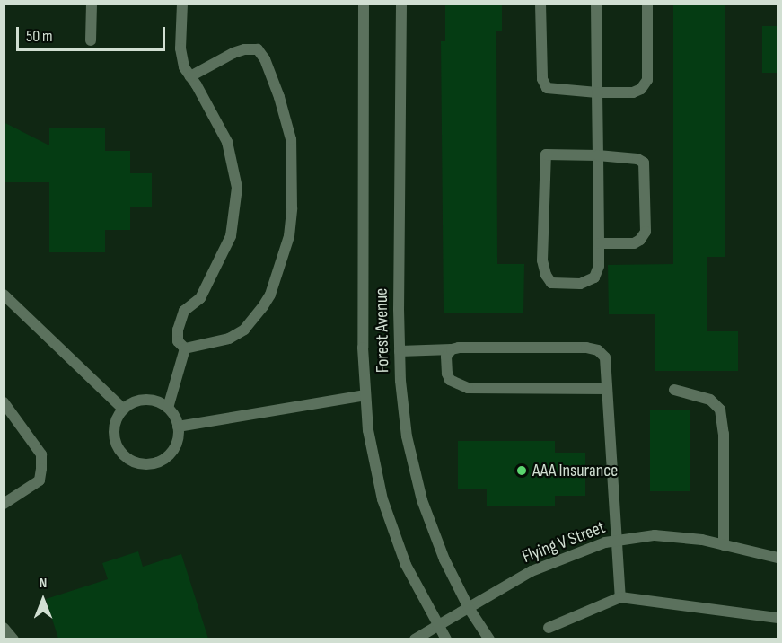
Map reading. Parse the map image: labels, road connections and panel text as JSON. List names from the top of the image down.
{
  "streets": {
    "street": ["Forest Avenue", "Flying V Street"]
  },
  "crossings": [
    ["Forest Avenue", "Flying V Street"]
  ],
  "places": ["AAA Insurance"],
  "scale_bar": "50 m",
  "north": "top"
}
